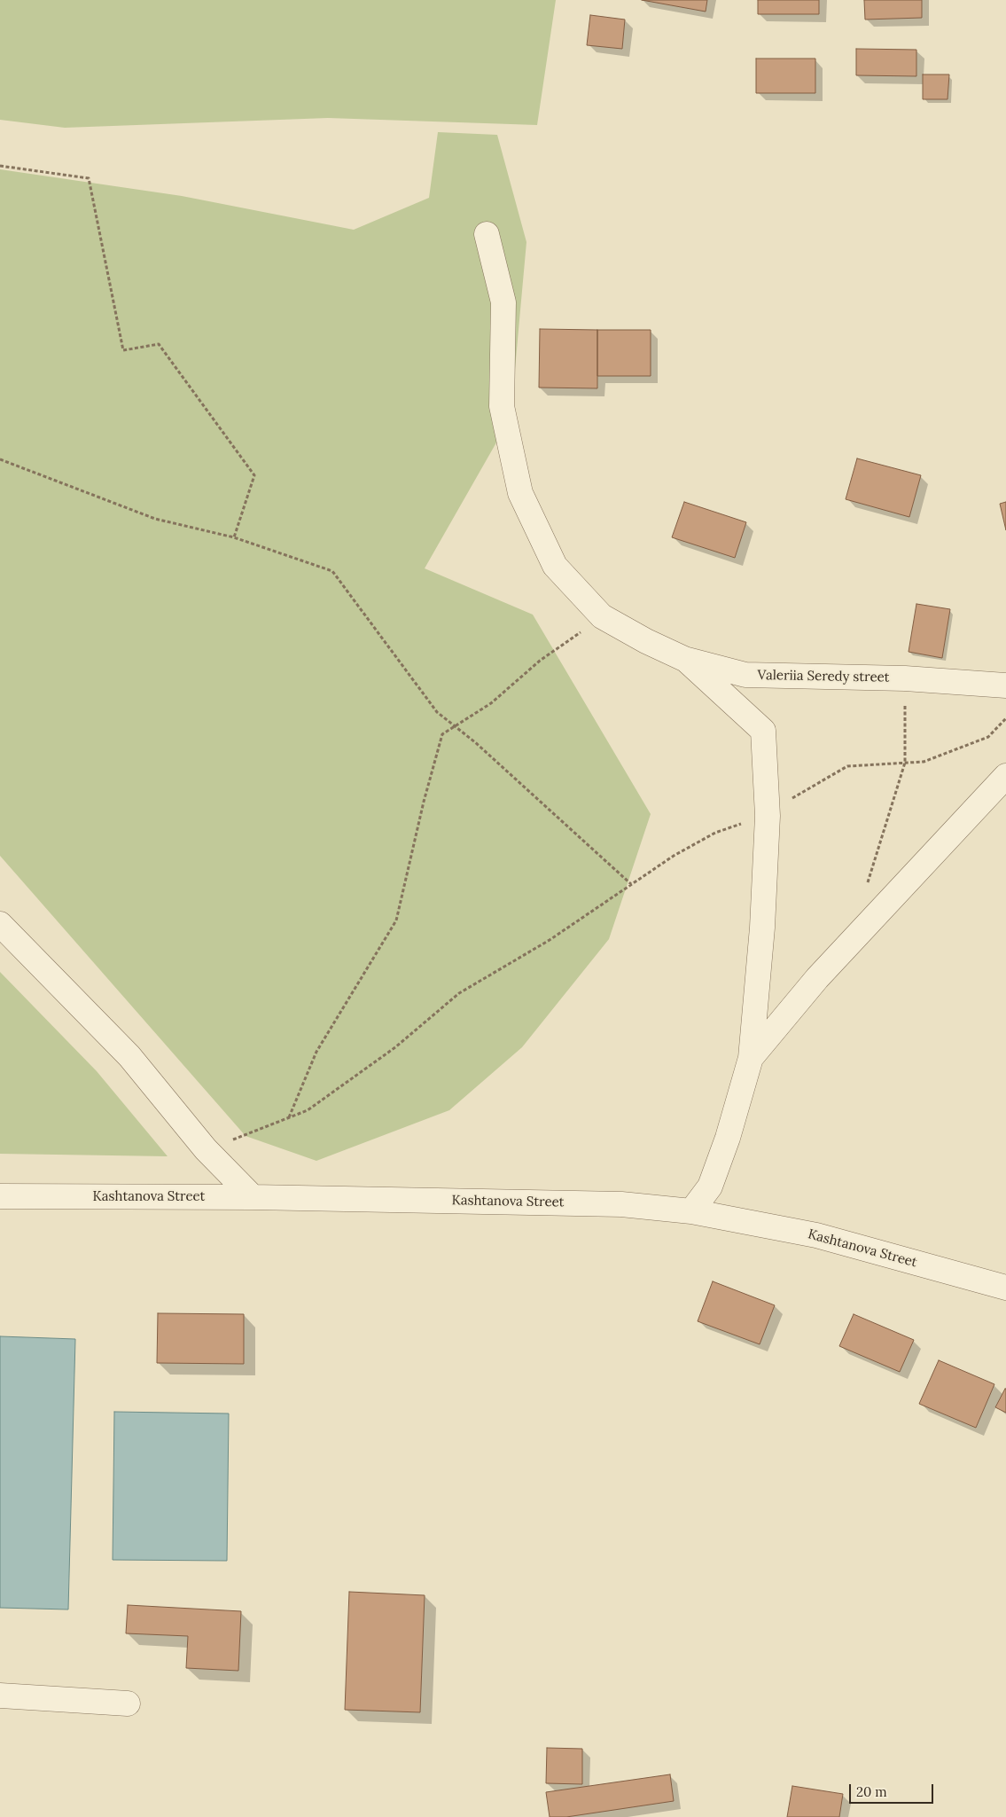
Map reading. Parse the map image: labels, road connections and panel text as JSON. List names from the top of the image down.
{
  "streets": {
    "street": ["Valeriia Seredy street", "Kashtanova Street"]
  },
  "scale_bar": "20 m"
}
